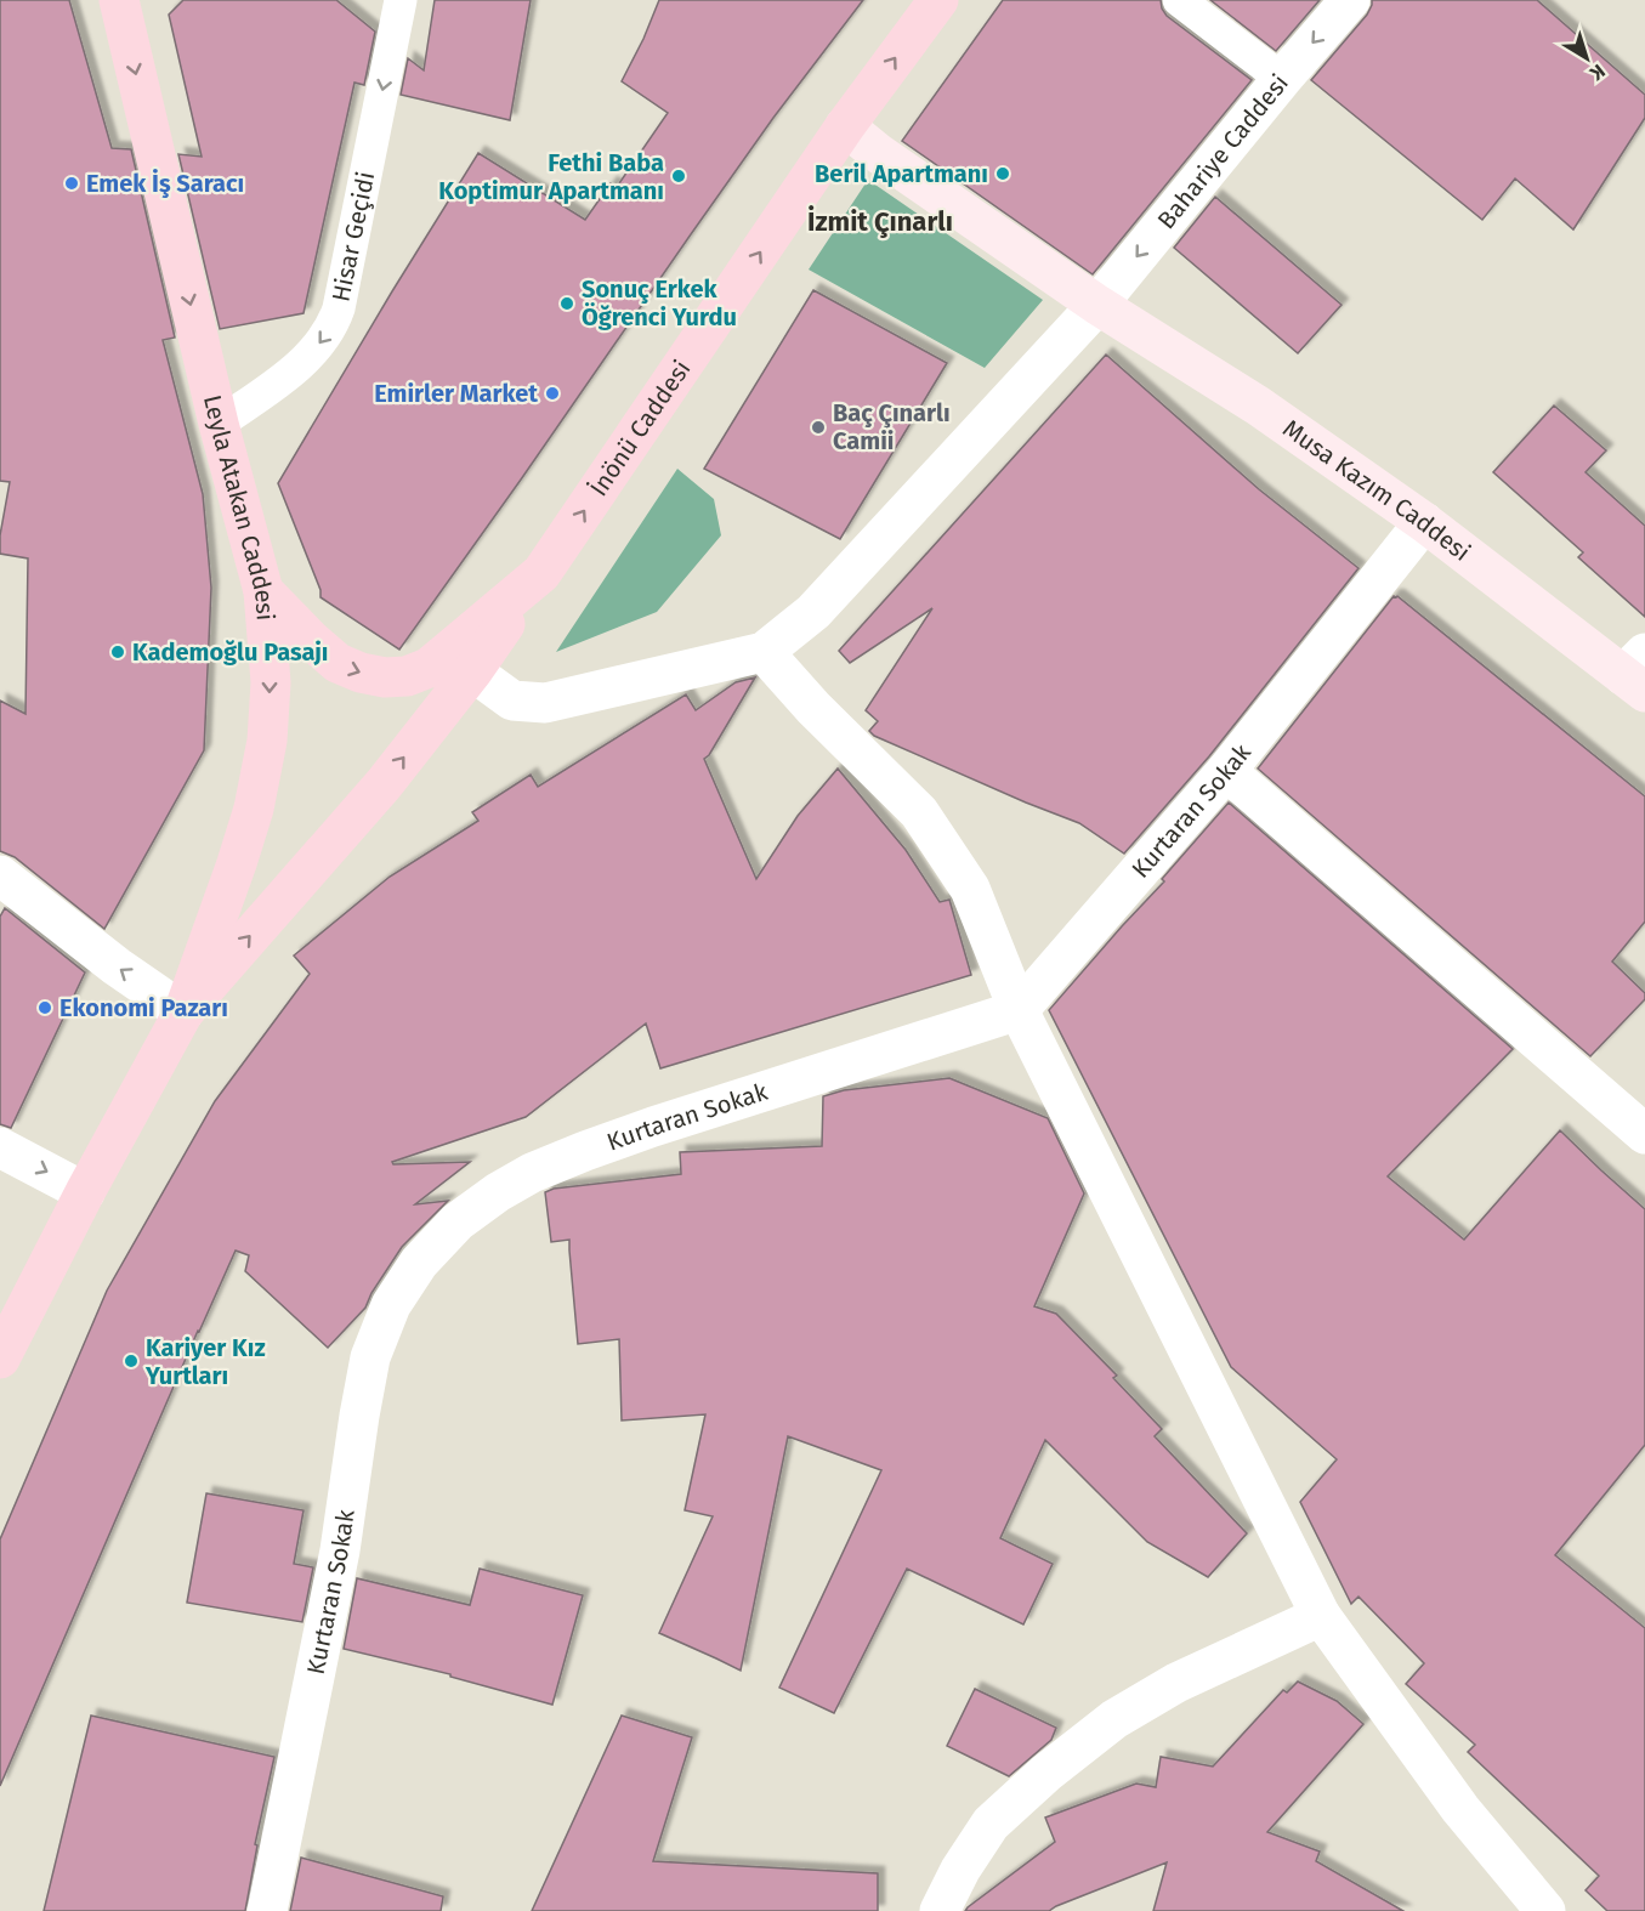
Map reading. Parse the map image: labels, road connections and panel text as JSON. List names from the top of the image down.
{
  "streets": {
    "main road": ["İnönü Caddesi", "Musa Kazım Caddesi", "Leyla Atakan Caddesi"],
    "street": ["Bahariye Caddesi", "Hisar Geçidi", "Kurtaran Sokak"]
  },
  "crossings": [
    ["Bahariye Caddesi", "Musa Kazım Caddesi"],
    ["Hisar Geçidi", "Leyla Atakan Caddesi"],
    ["İnönü Caddesi", "Musa Kazım Caddesi"],
    ["İnönü Caddesi", "Leyla Atakan Caddesi"],
    ["Musa Kazım Caddesi", "Kurtaran Sokak"]
  ],
  "one_way": ["Bahariye Caddesi", "Hisar Geçidi", "Leyla Atakan Caddesi"],
  "districts": ["İzmit Çınarlı"],
  "places": [
    "Beril Apartmanı",
    "Fethi Baba Koptimur Apartmanı",
    "Emek İş Saracı",
    "Sonuç Erkek Öğrenci Yurdu",
    "Emirler Market",
    "Baç Çınarlı Camii",
    "Kademoğlu Pasajı",
    "Ekonomi Pazarı",
    "Kariyer Kız Yurtları"
  ],
  "north": "bottom right"
}
